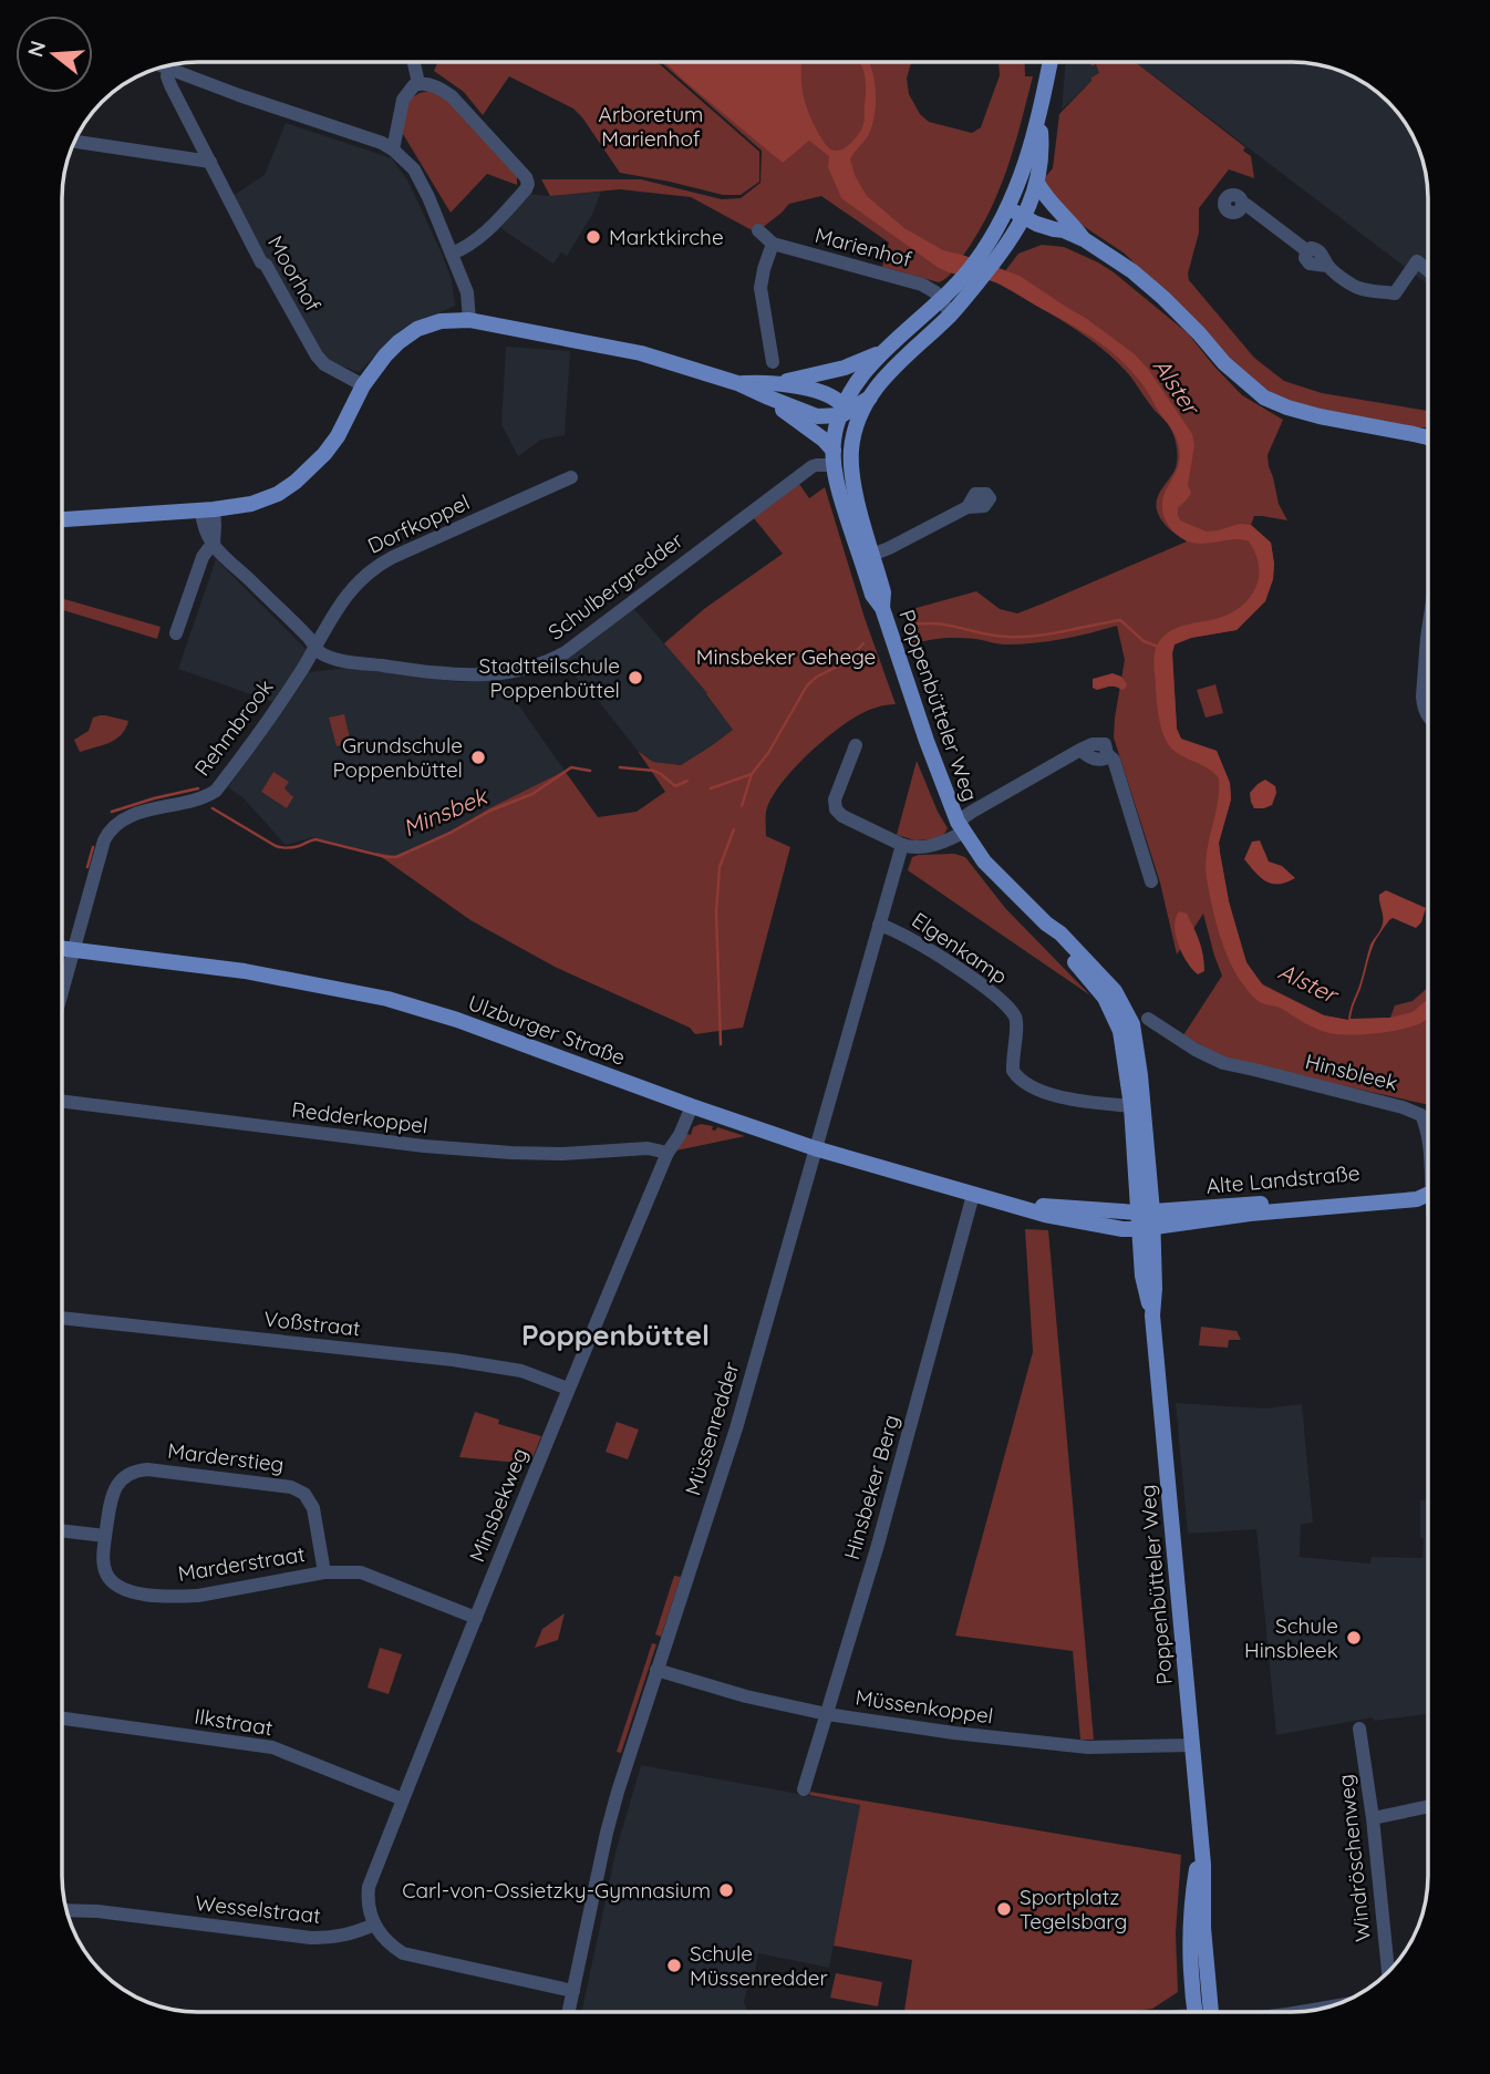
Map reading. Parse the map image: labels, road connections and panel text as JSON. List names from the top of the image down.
{
  "streets": {
    "main road": ["Poppenbütteler Weg", "Ulzburger Straße", "Alte Landstraße"],
    "street": [
      "Marienhof",
      "Moorhof",
      "Dorfkoppel",
      "Schulbergredder",
      "Rehmbrook",
      "Elgenkamp",
      "Hinsbleek",
      "Redderkoppel",
      "Voßstraat",
      "Müssenredder",
      "Marderstieg",
      "Hinsbeker Berg",
      "Minsbekweg",
      "Marderstraat",
      "Müssenkoppel",
      "Ilkstraat",
      "Windröschenweg",
      "Wesselstraat"
    ]
  },
  "crossings": [
    ["Marienhof", "Poppenbütteler Weg"],
    ["Dorfkoppel", "Schulbergredder"],
    ["Dorfkoppel", "Rehmbrook"],
    ["Schulbergredder", "Poppenbütteler Weg"],
    ["Schulbergredder", "Rehmbrook"],
    ["Poppenbütteler Weg", "Elgenkamp"],
    ["Poppenbütteler Weg", "Ulzburger Straße"],
    ["Poppenbütteler Weg", "Alte Landstraße"],
    ["Poppenbütteler Weg", "Müssenkoppel"],
    ["Rehmbrook", "Ulzburger Straße"],
    ["Elgenkamp", "Müssenredder"],
    ["Ulzburger Straße", "Alte Landstraße"],
    ["Ulzburger Straße", "Müssenredder"],
    ["Ulzburger Straße", "Hinsbeker Berg"],
    ["Ulzburger Straße", "Minsbekweg"],
    ["Redderkoppel", "Minsbekweg"],
    ["Voßstraat", "Minsbekweg"],
    ["Müssenredder", "Müssenkoppel"],
    ["Marderstieg", "Marderstraat"],
    ["Hinsbeker Berg", "Müssenkoppel"],
    ["Minsbekweg", "Marderstraat"],
    ["Minsbekweg", "Ilkstraat"],
    ["Minsbekweg", "Wesselstraat"]
  ],
  "districts": ["Poppenbüttel"],
  "water": ["Alster", "Minsbek"],
  "parks": ["Arboretum Marienhof", "Minsbeker Gehege"],
  "places": [
    "Marktkirche",
    "Stadtteilschule Poppenbüttel",
    "Grundschule Poppenbüttel",
    "Schule Hinsbleek",
    "Carl-von-Ossietzky-Gymnasium",
    "Sportplatz Tegelsbarg",
    "Schule Müssenredder"
  ],
  "north": "left"
}
